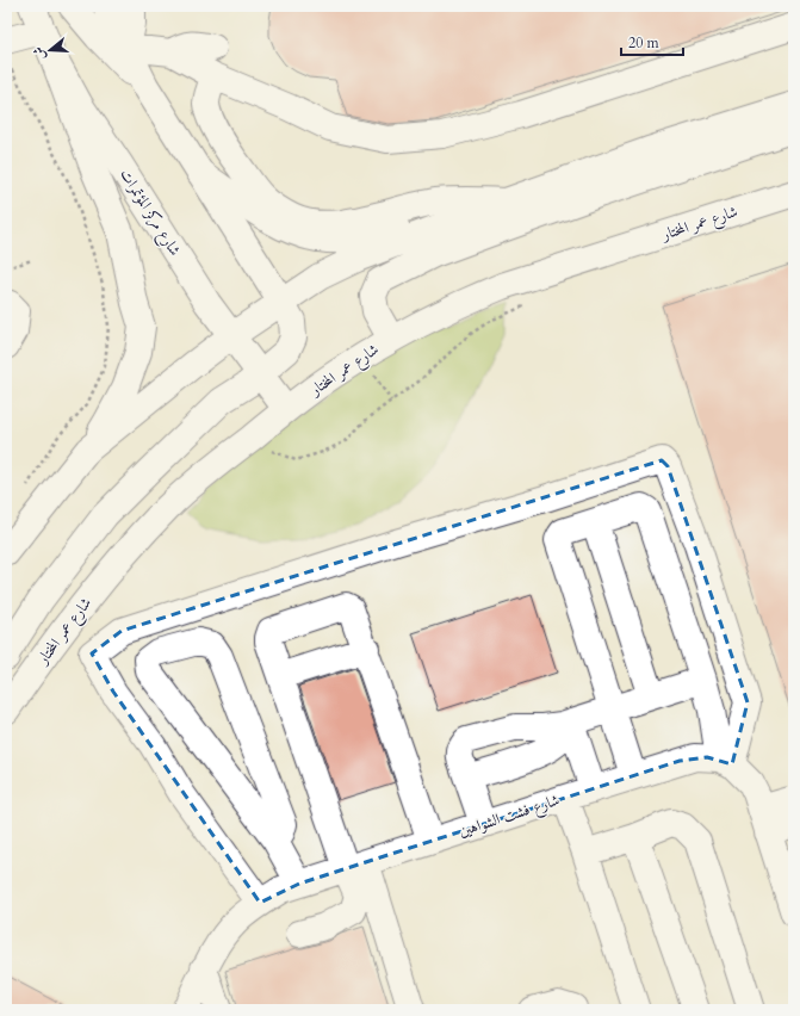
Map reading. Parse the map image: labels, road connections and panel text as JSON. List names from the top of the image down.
{
  "streets": {
    "main road": ["شارع مركز المؤتمرات", "شارع عمر المختار", "شارع فشت الشواهين"]
  },
  "crossings": [
    ["شارع مركز المؤتمرات", "شارع عمر المختار"]
  ],
  "scale_bar": "20 m",
  "north": "left"
}
